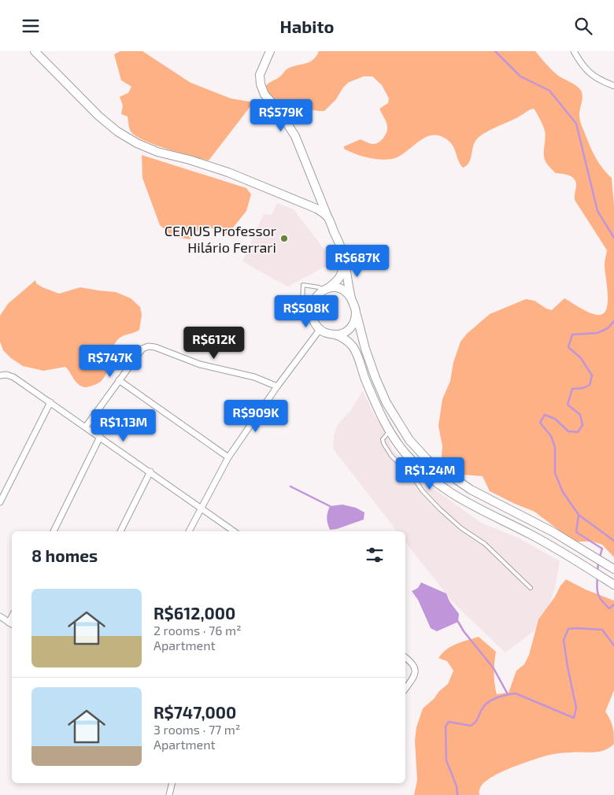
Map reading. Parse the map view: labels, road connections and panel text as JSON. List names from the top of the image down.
{
  "places": ["CEMUS Professor Hilário Ferrari"],
  "page": {
    "header": "Habito",
    "price": [
      "R$579K",
      "R$687K",
      "R$508K",
      "R$612K",
      "R$747K",
      "R$909K",
      "R$1.13M",
      "R$1.24M"
    ],
    "heading": "8 homes",
    "list": [
      {
        "name": "R$612,000",
        "note": "2 rooms · 76 m² · Apartment"
      },
      {
        "name": "R$747,000",
        "note": "3 rooms · 77 m² · Apartment"
      }
    ]
  }
}
